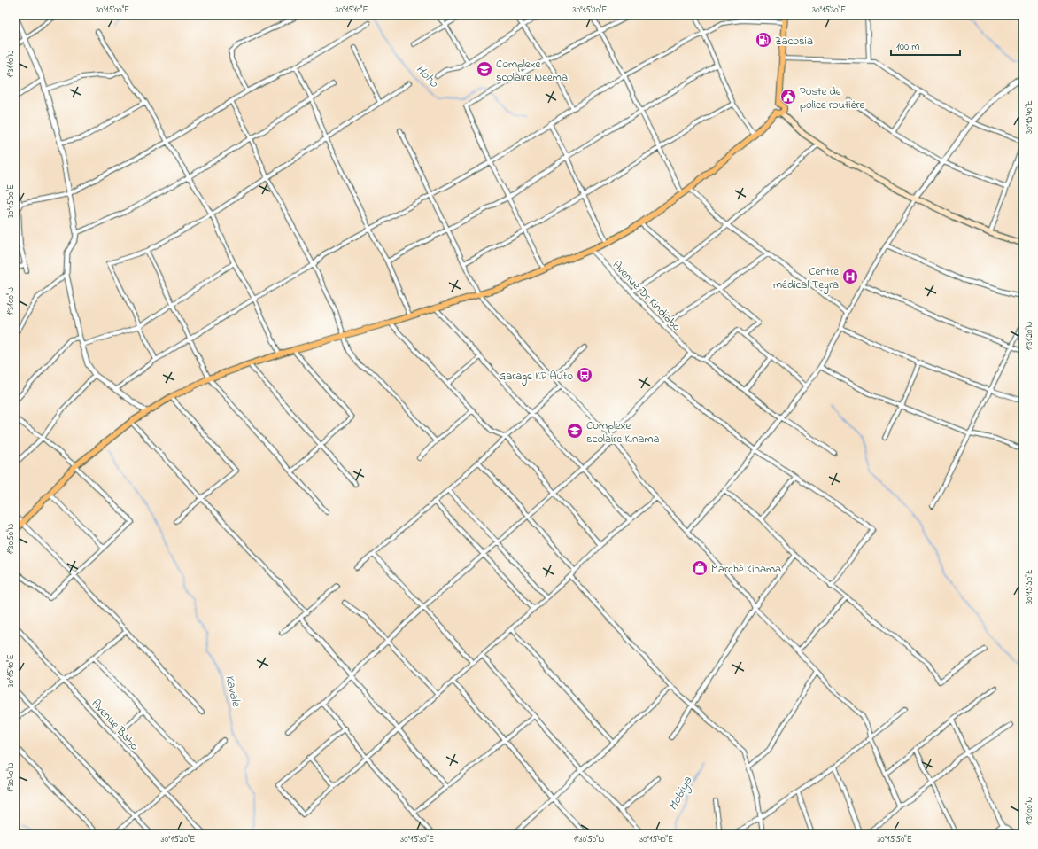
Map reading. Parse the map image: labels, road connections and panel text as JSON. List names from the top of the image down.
{
  "streets": {
    "street": ["Avenue Dr Kindiabo", "Avenue Babo"]
  },
  "water": ["Hoho", "Kavale", "Mobiya"],
  "places": {
    "fuel station": ["Zacosia"],
    "school or university": ["Complexe scolaire Neema", "Complexe scolaire Kinama"],
    "public building": ["Poste de police routière"],
    "hospital": ["Centre médical Tegra"],
    "bus stop": ["Garage KP Auto"],
    "shop": ["Marché Kinama"]
  },
  "scale_bar": "100 m",
  "coordinates": [
    "30°15'00\"E",
    "30°15'10\"E",
    "30°15'20\"E",
    "30°15'30\"E",
    "1°31'10\"N",
    "30°15'40\"E",
    "1°31'00\"N",
    "1°31'20\"N",
    "1°30'50\"N",
    "30°15'50\"E",
    "1°30'40\"N"
  ]
}
